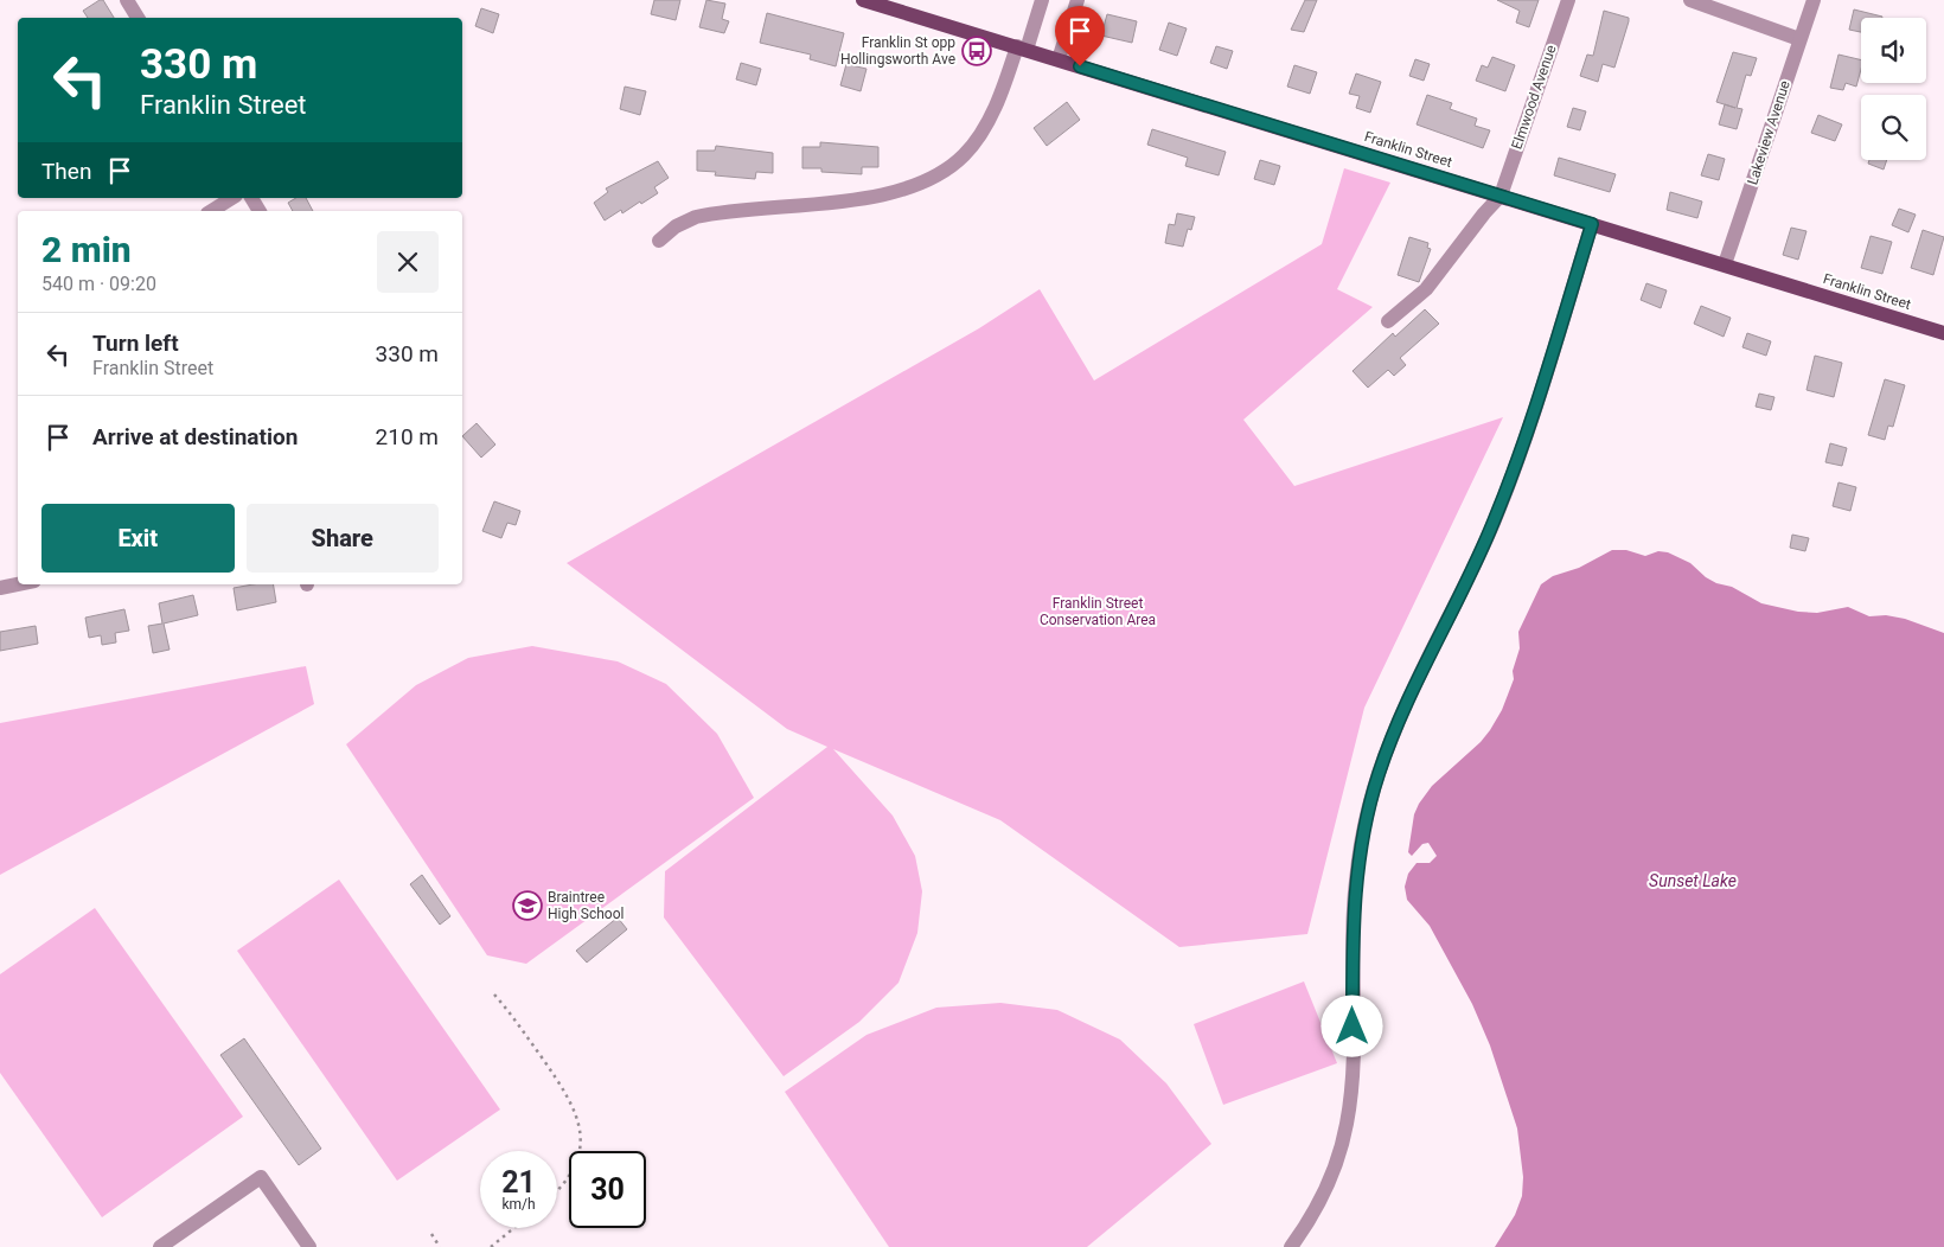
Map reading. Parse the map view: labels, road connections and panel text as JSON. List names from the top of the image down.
{
  "streets": {
    "main road": ["Franklin Street"],
    "street": ["Elmwood Avenue", "Lakeview Avenue"]
  },
  "crossings": [
    ["Elmwood Avenue", "Franklin Street"],
    ["Lakeview Avenue", "Franklin Street"]
  ],
  "water": ["Sunset Lake"],
  "parks": ["Franklin Street Conservation Area"],
  "places": {
    "bus stop": ["Franklin St opp Hollingsworth Ave"],
    "school or university": ["Braintree High School"]
  },
  "page": {
    "turn": ["330 m", "Franklin Street"],
    "then": "Then",
    "heading": ["2 min", "540 m · 09:20"],
    "list": [
      {
        "name": "Turn left",
        "note": "Franklin Street",
        "value": "330 m"
      },
      {
        "name": "Arrive at destination",
        "value": "210 m"
      }
    ],
    "buttons": ["Exit", "Share"],
    "speed": "21 km/h",
    "limit": "30"
  }
}
